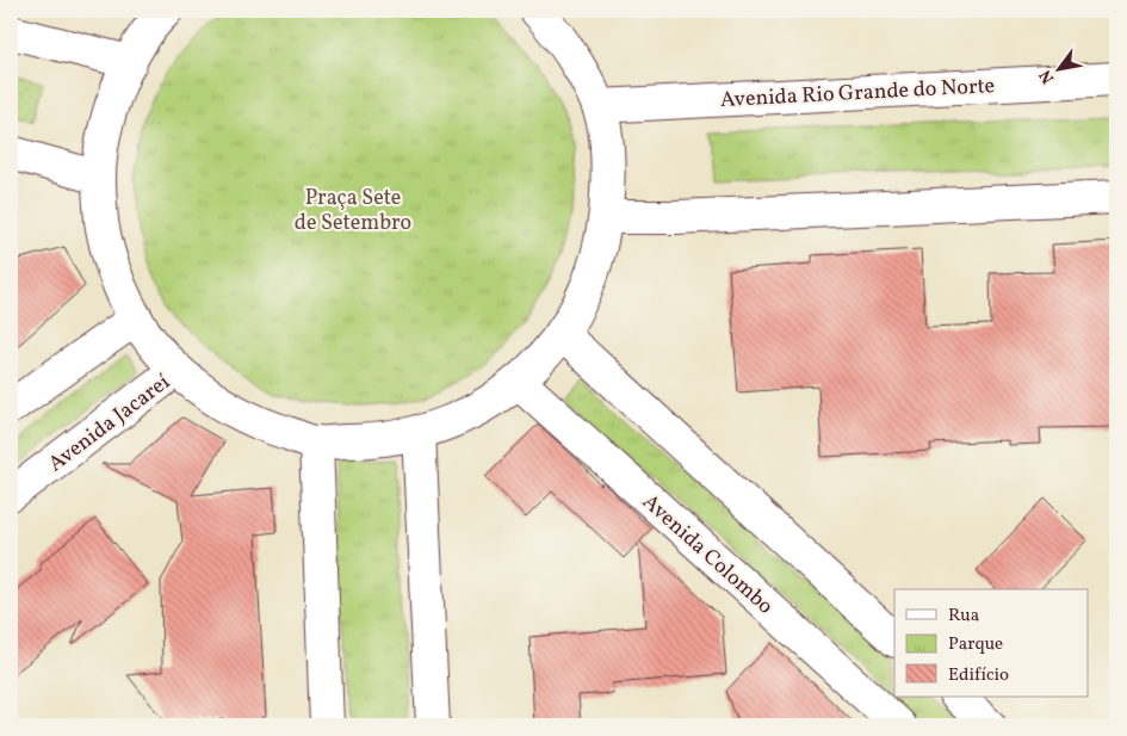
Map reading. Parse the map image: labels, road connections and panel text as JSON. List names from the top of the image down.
{
  "streets": {
    "main road": ["Avenida Rio Grande do Norte", "Avenida Jacareí", "Avenida Colombo"]
  },
  "parks": ["Praça Sete de Setembro"],
  "legend": ["Rua", "Parque", "Edifício"],
  "north": "bottom left"
}
